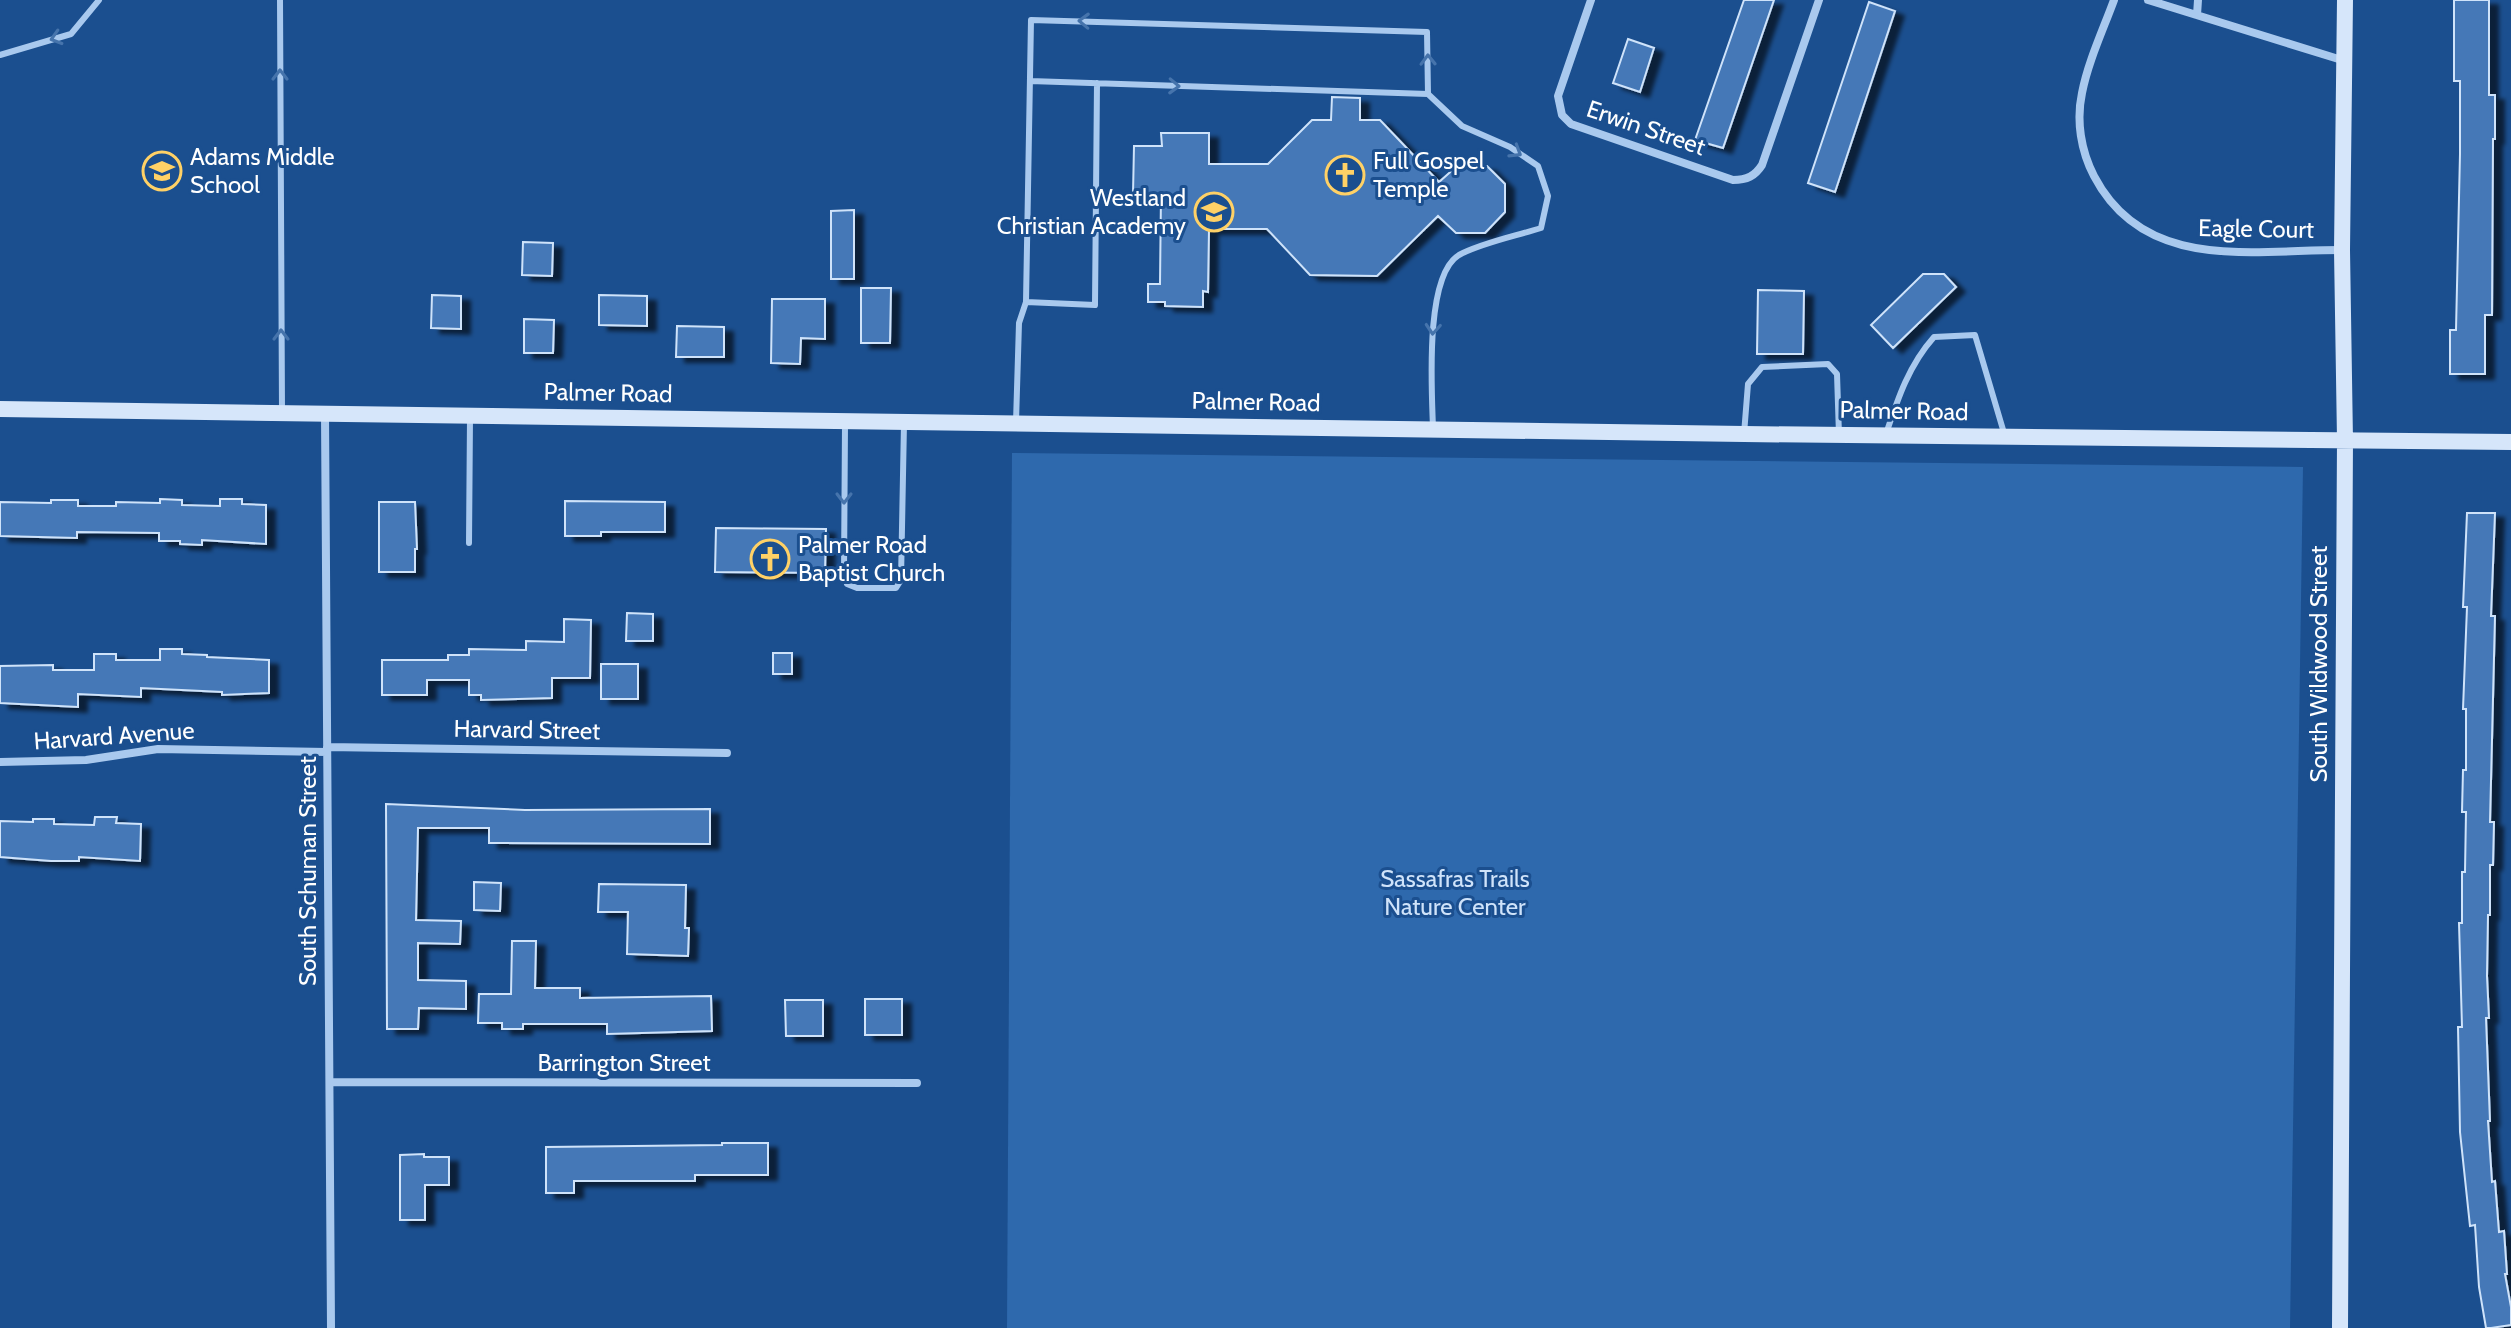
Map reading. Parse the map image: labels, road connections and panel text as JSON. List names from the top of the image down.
{
  "streets": {
    "street": [
      "Erwin Street",
      "Eagle Court",
      "Palmer Road",
      "South Wildwood Street",
      "Harvard Street",
      "Harvard Avenue",
      "South Schuman Street",
      "Barrington Street"
    ]
  },
  "crossings": [
    ["Eagle Court", "South Wildwood Street"],
    ["Palmer Road", "South Wildwood Street"],
    ["Palmer Road", "South Schuman Street"],
    ["Harvard Street", "Harvard Avenue"],
    ["Harvard Street", "South Schuman Street"],
    ["Harvard Avenue", "South Schuman Street"],
    ["South Schuman Street", "Barrington Street"]
  ],
  "parks": ["Sassafras Trails Nature Center"],
  "places": {
    "school or university": ["Adams Middle School", "Westland Christian Academy"],
    "church": ["Full Gospel Temple", "Palmer Road Baptist Church"]
  }
}
